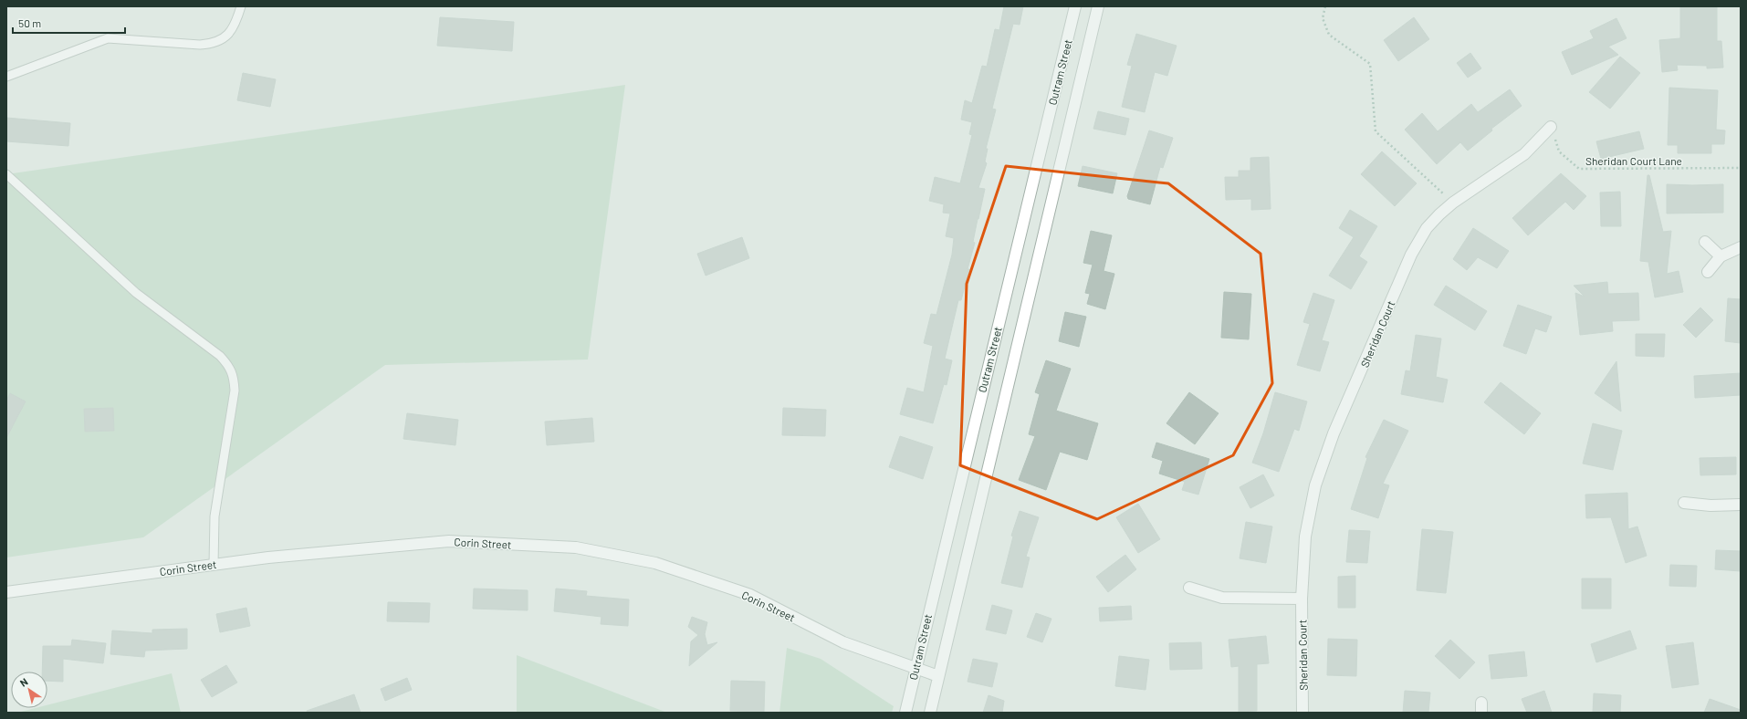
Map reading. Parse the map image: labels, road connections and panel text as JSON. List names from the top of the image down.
{
  "streets": {
    "street": ["Outram Street", "Sheridan Court", "Corin Street"],
    "path": ["Sheridan Court Lane"]
  },
  "crossings": [
    ["Outram Street", "Corin Street"],
    ["Sheridan Court Lane", "Sheridan Court"]
  ],
  "scale_bar": "50 m",
  "north": "top left"
}
